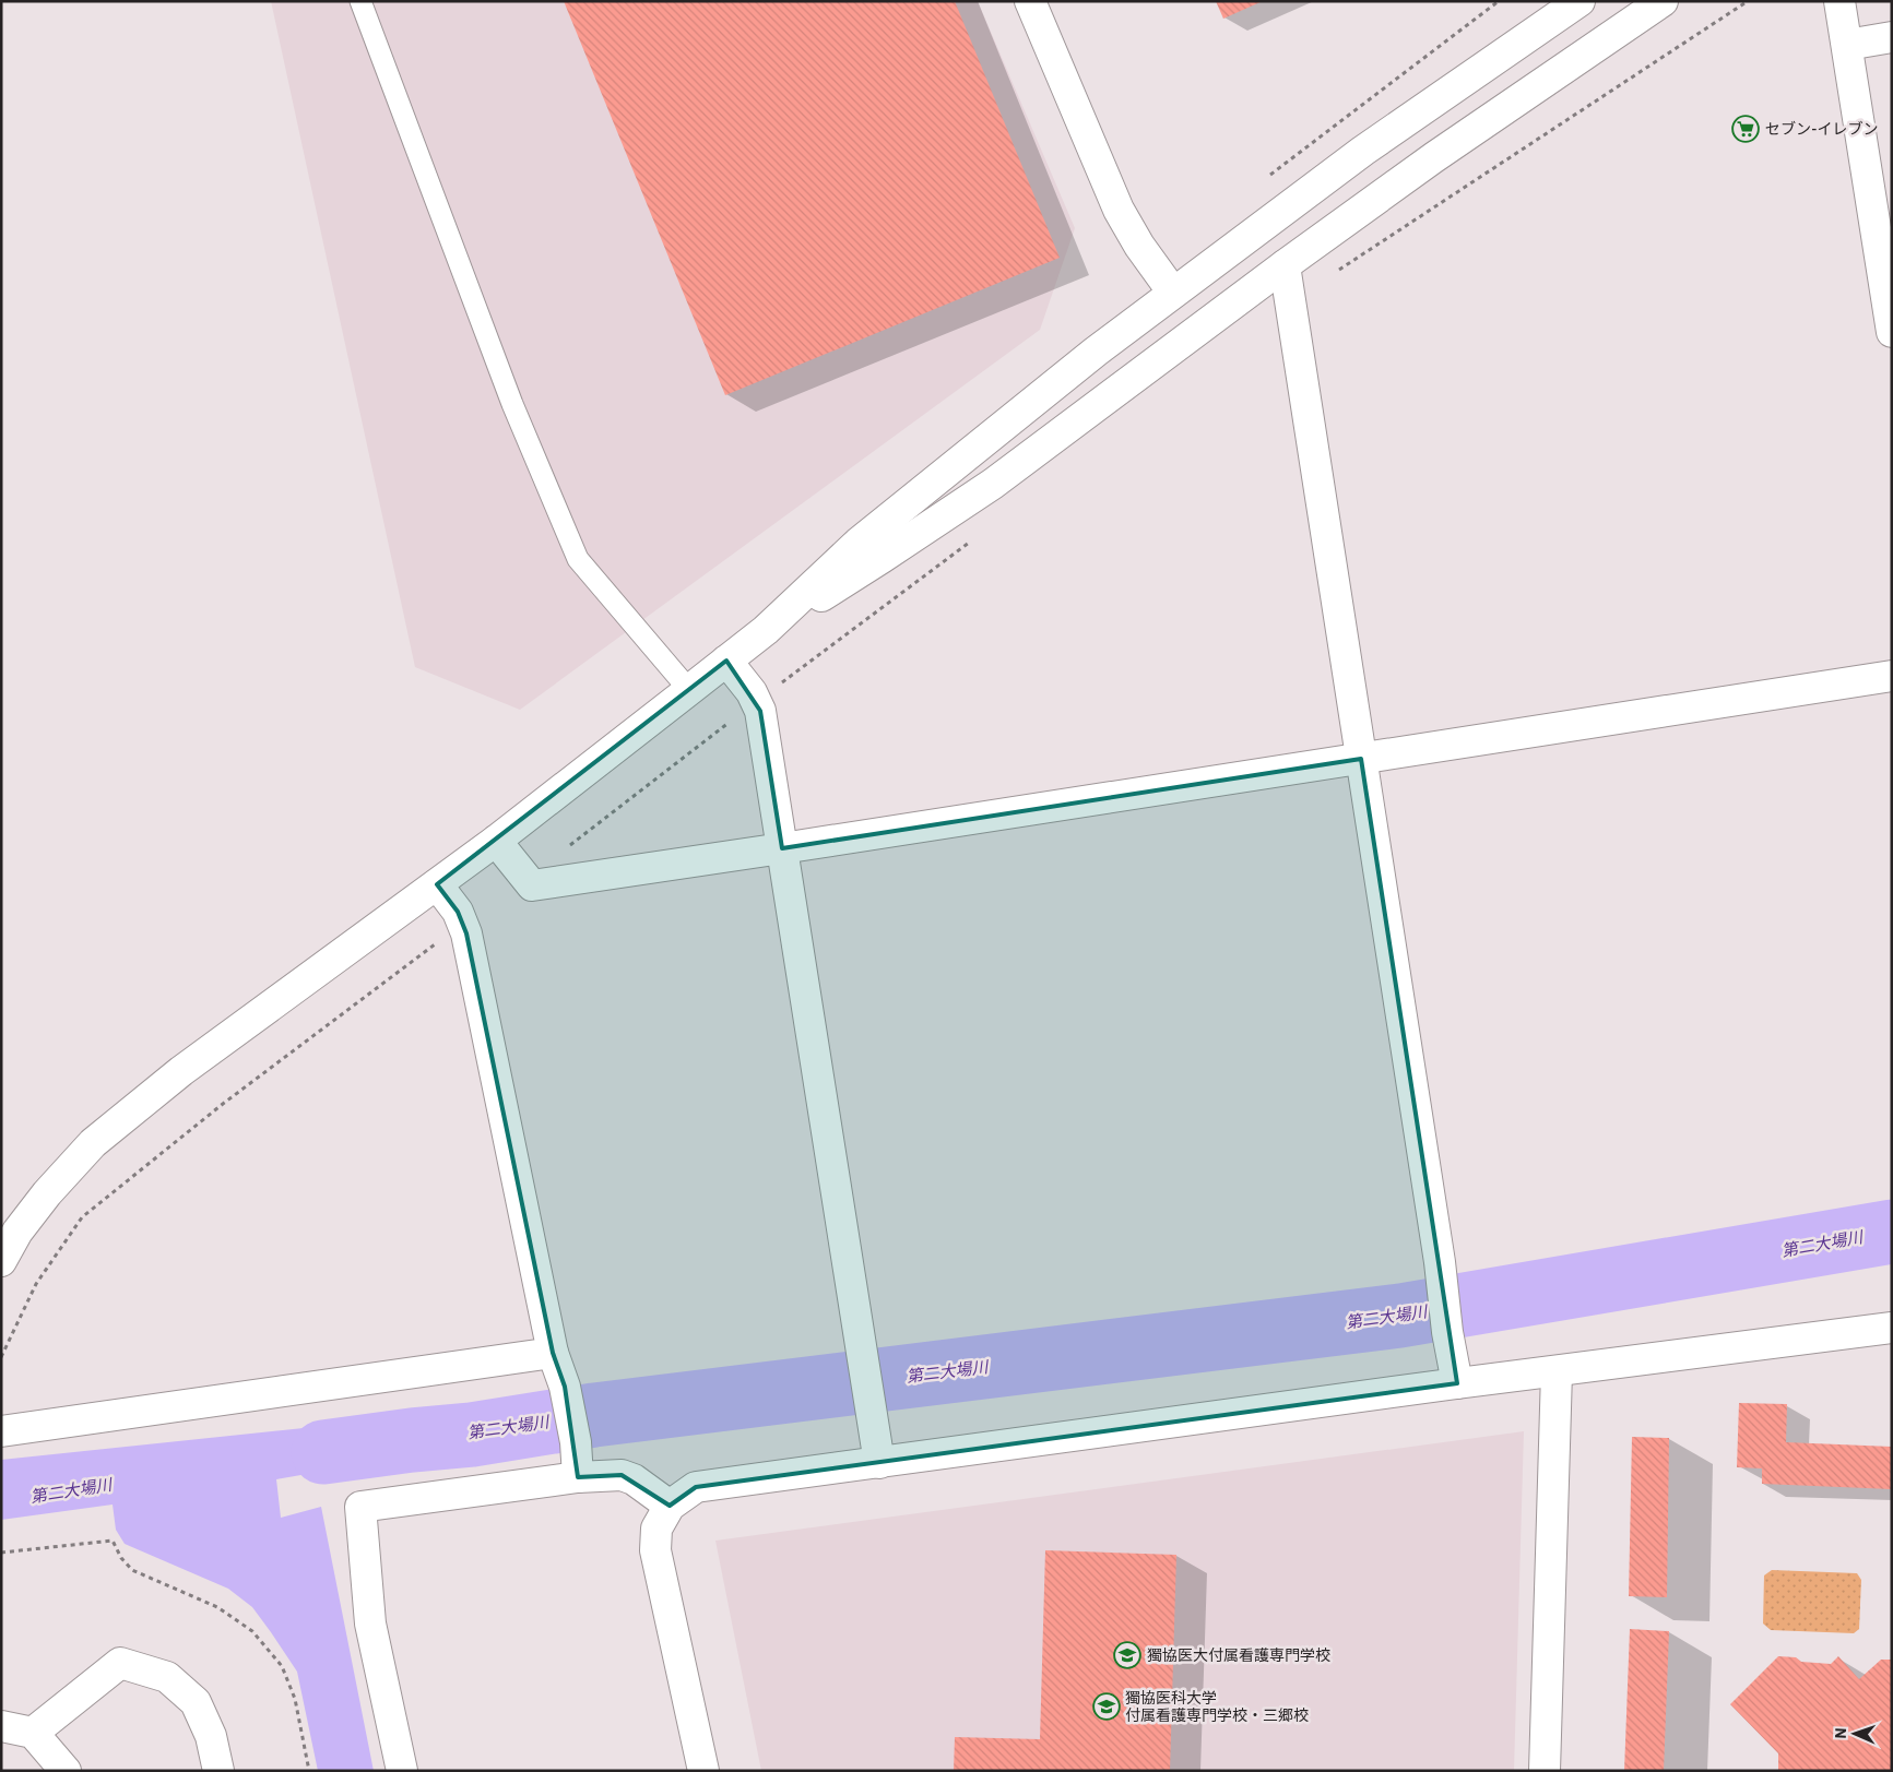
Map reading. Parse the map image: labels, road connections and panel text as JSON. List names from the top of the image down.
{
  "water": ["第二大場川"],
  "places": {
    "supermarket": ["セブン-イレブン"],
    "school or university": ["獨協医大付属看護専門学校", "獨協医科大学 付属看護専門学校・三郷校"]
  },
  "north": "left"
}
